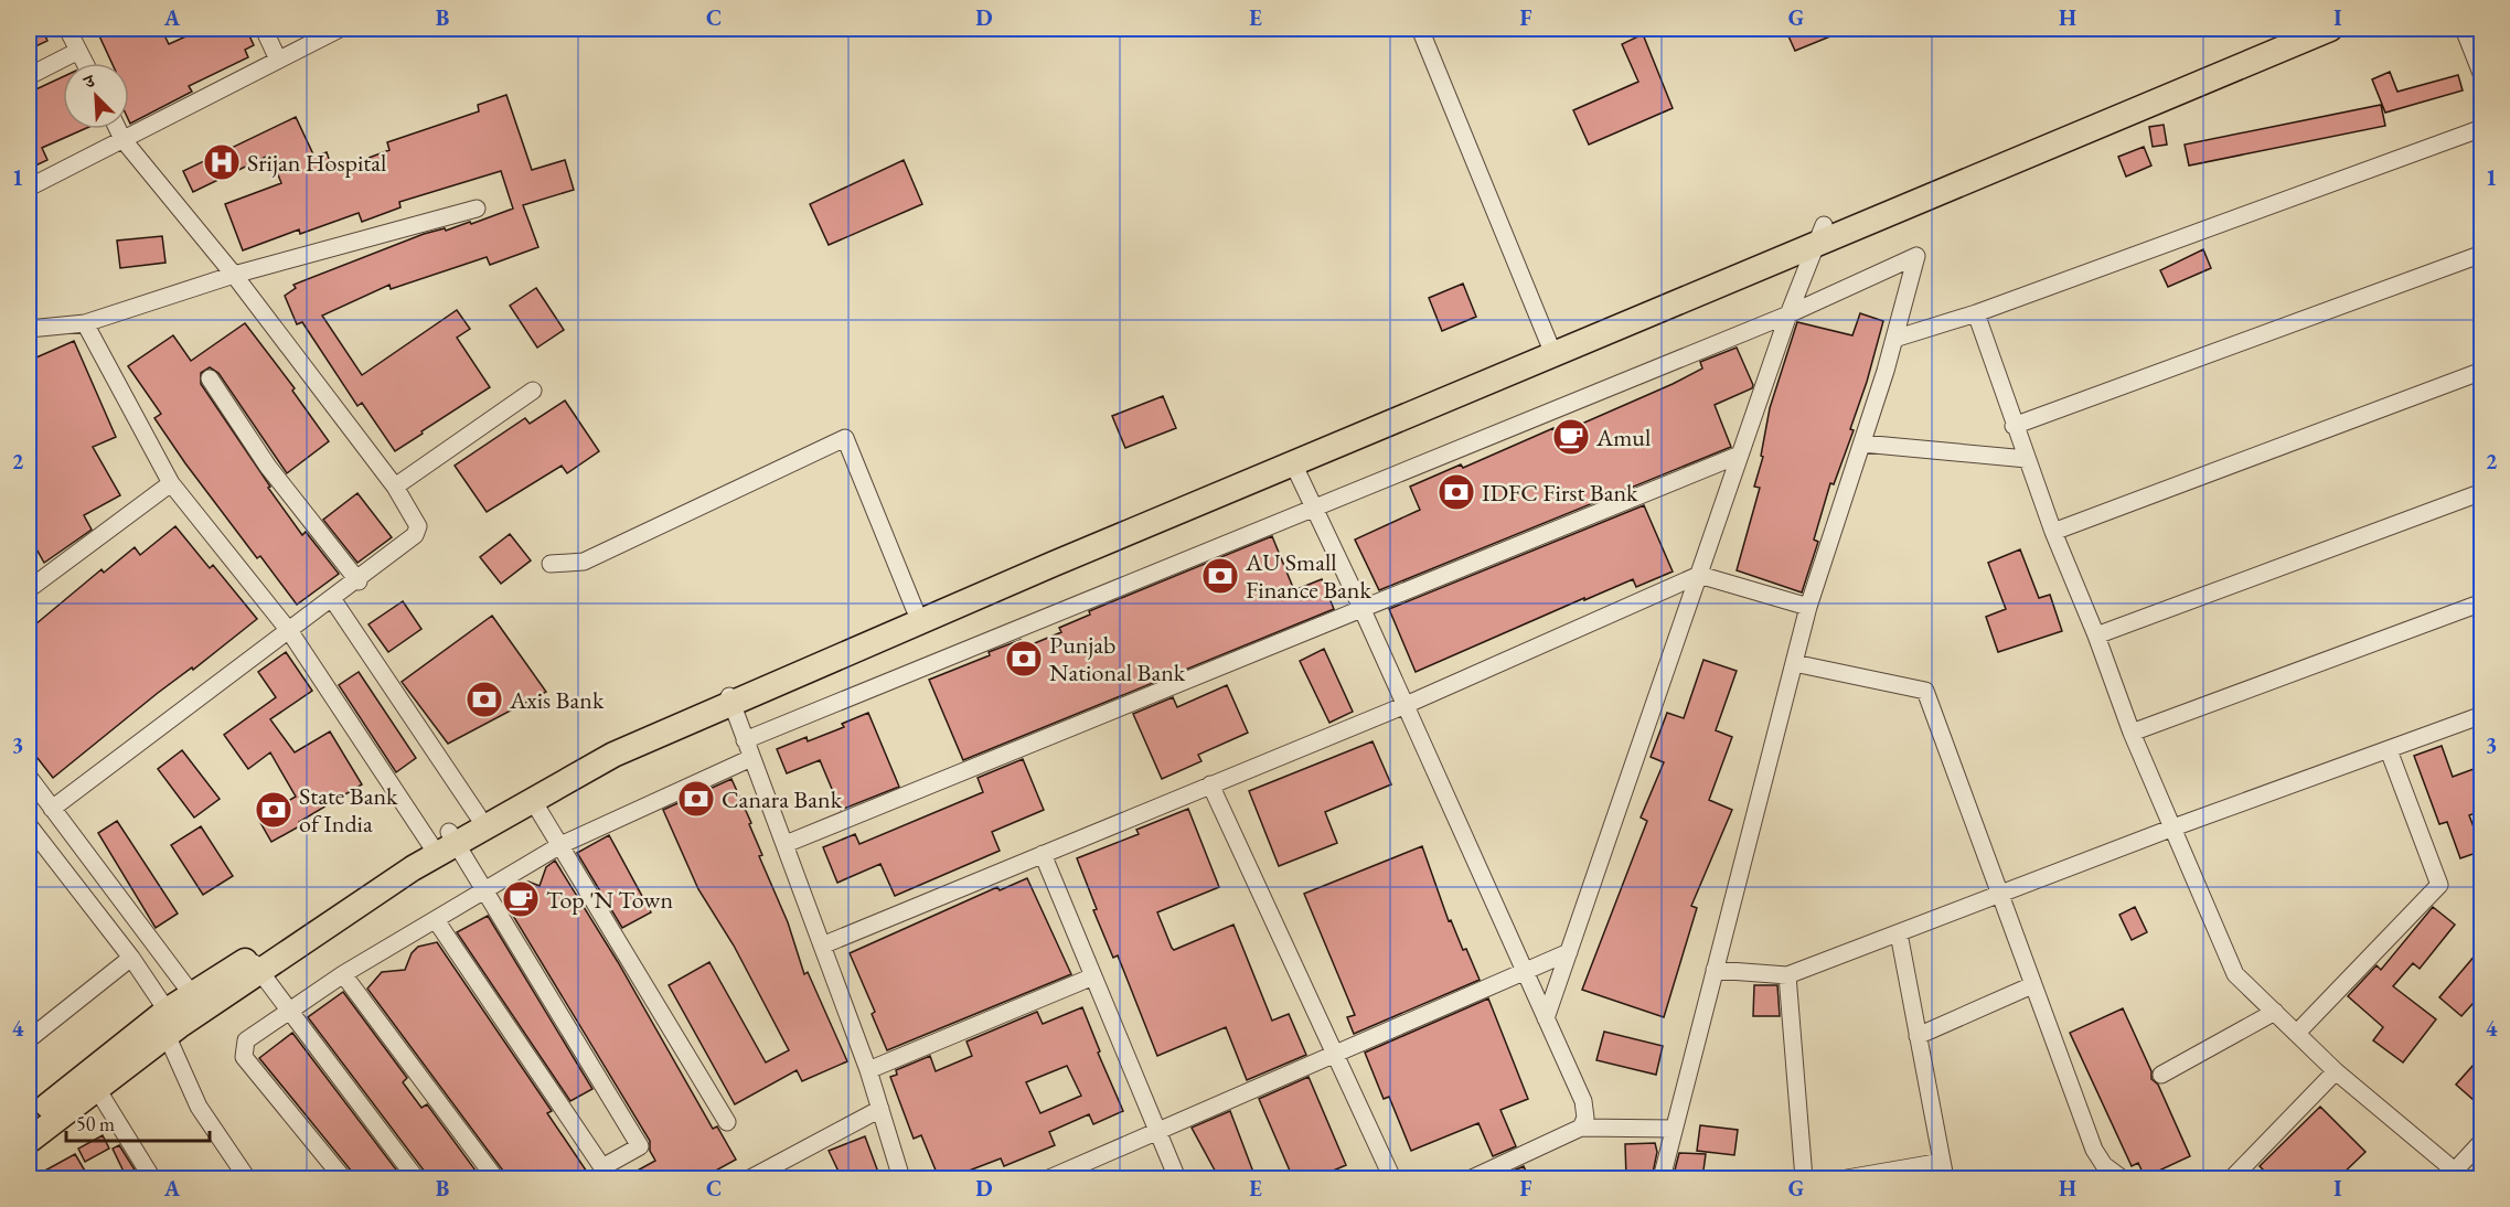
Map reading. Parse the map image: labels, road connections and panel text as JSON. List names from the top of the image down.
{
  "places": {
    "hospital": ["Srijan Hospital"],
    "cafe": ["Amul", "Top 'N Town"],
    "bank": [
      "IDFC First Bank",
      "AU Small Finance Bank",
      "Punjab National Bank",
      "Axis Bank",
      "Canara Bank",
      "State Bank of India"
    ]
  },
  "scale_bar": "50 m",
  "north": "top left",
  "grid": {
    "columns": [
      "A",
      "B",
      "C",
      "D",
      "E",
      "F",
      "G",
      "H",
      "I"
    ],
    "rows": [
      "1",
      "2",
      "3",
      "4"
    ]
  }
}
